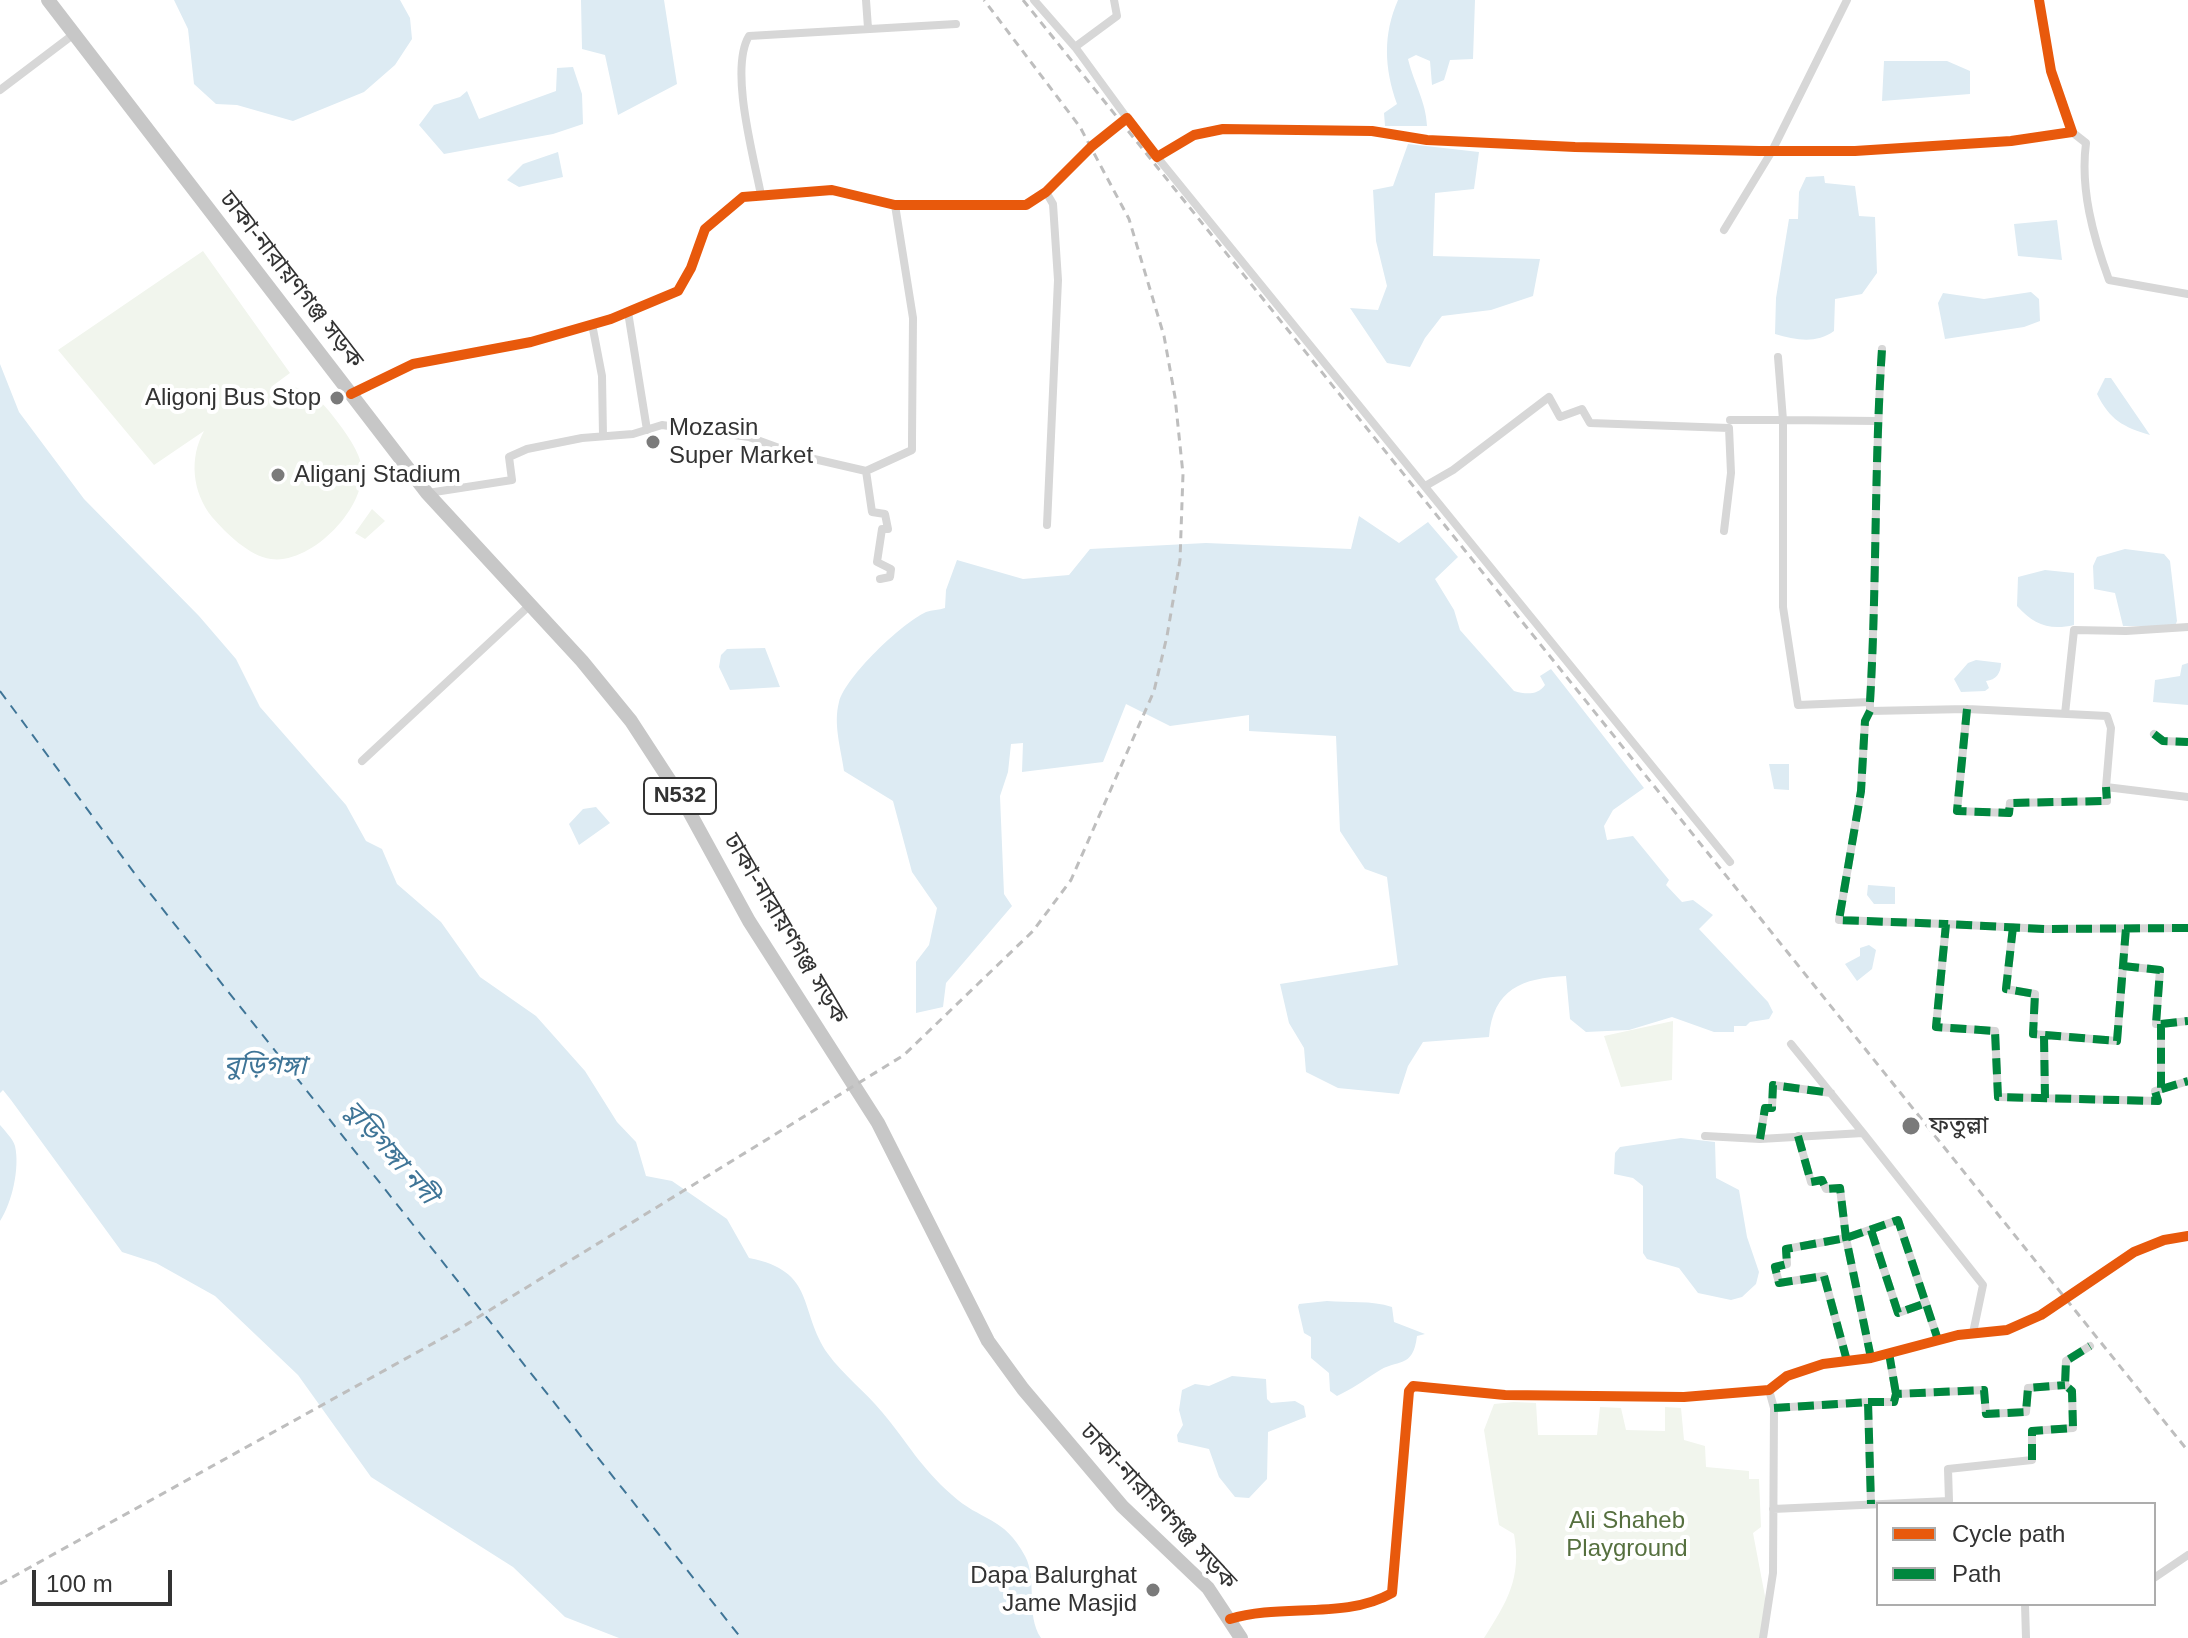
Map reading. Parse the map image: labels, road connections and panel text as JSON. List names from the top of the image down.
{
  "streets": {
    "highway": ["ঢাকা-নারায়ণগঞ্জ সড়ক", "N532"]
  },
  "water": ["বুড়িগঙ্গা", "বুড়িগঙ্গা নদী"],
  "parks": ["Ali Shaheb Playground"],
  "places": [
    "Aligonj Bus Stop",
    "Mozasin Super Market",
    "Aliganj Stadium",
    "ফতুল্লা",
    "Dapa Balurghat Jame Masjid"
  ],
  "legend": ["Cycle path", "Path"],
  "scale_bar": "100 m"
}
